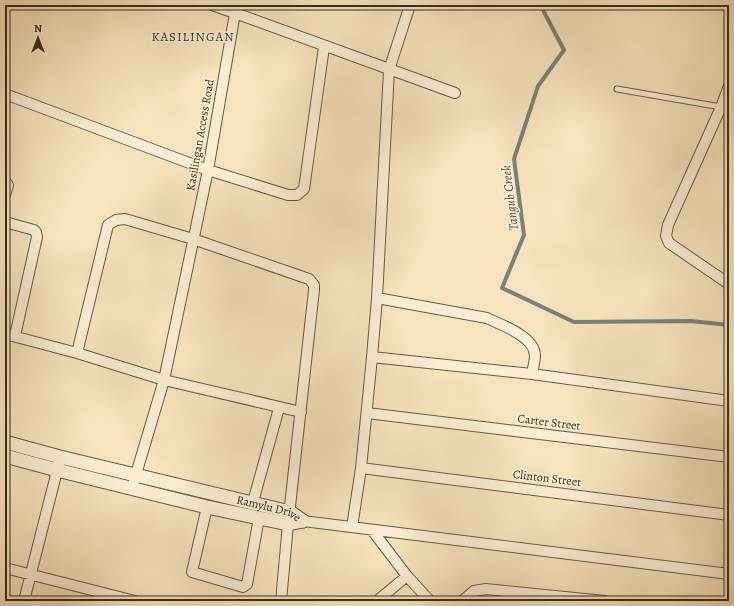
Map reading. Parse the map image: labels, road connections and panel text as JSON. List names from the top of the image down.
{
  "streets": {
    "street": [
      "Kasilingan Access Road",
      "Carter Street",
      "Clinton Street",
      "Ramylu Drive"
    ]
  },
  "crossings": [
    ["Kasilingan Access Road", "Ramylu Drive"]
  ],
  "districts": ["KASILINGAN"],
  "water": ["Tangub Creek"],
  "north": "top"
}
